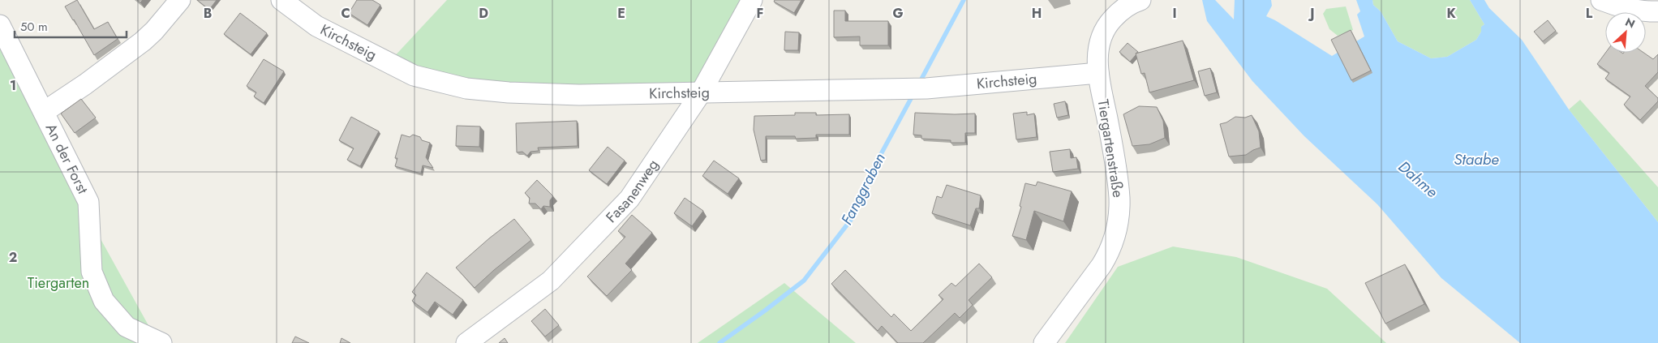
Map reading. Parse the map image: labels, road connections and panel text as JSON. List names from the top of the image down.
{
  "streets": {
    "street": [
      "Kirchsteig",
      "Tiergartenstraße",
      "An der Forst",
      "Fasanenweg"
    ]
  },
  "crossings": [
    ["Kirchsteig", "Tiergartenstraße"],
    ["Kirchsteig", "Fasanenweg"]
  ],
  "water": ["Staabe", "Dahme", "Fanggraben"],
  "parks": ["Tiergarten"],
  "scale_bar": "50 m",
  "north": "top right",
  "grid": {
    "columns": [
      "B",
      "C",
      "D",
      "E",
      "F",
      "G",
      "H",
      "I",
      "J",
      "K",
      "L"
    ],
    "rows": ["1", "2"]
  }
}
